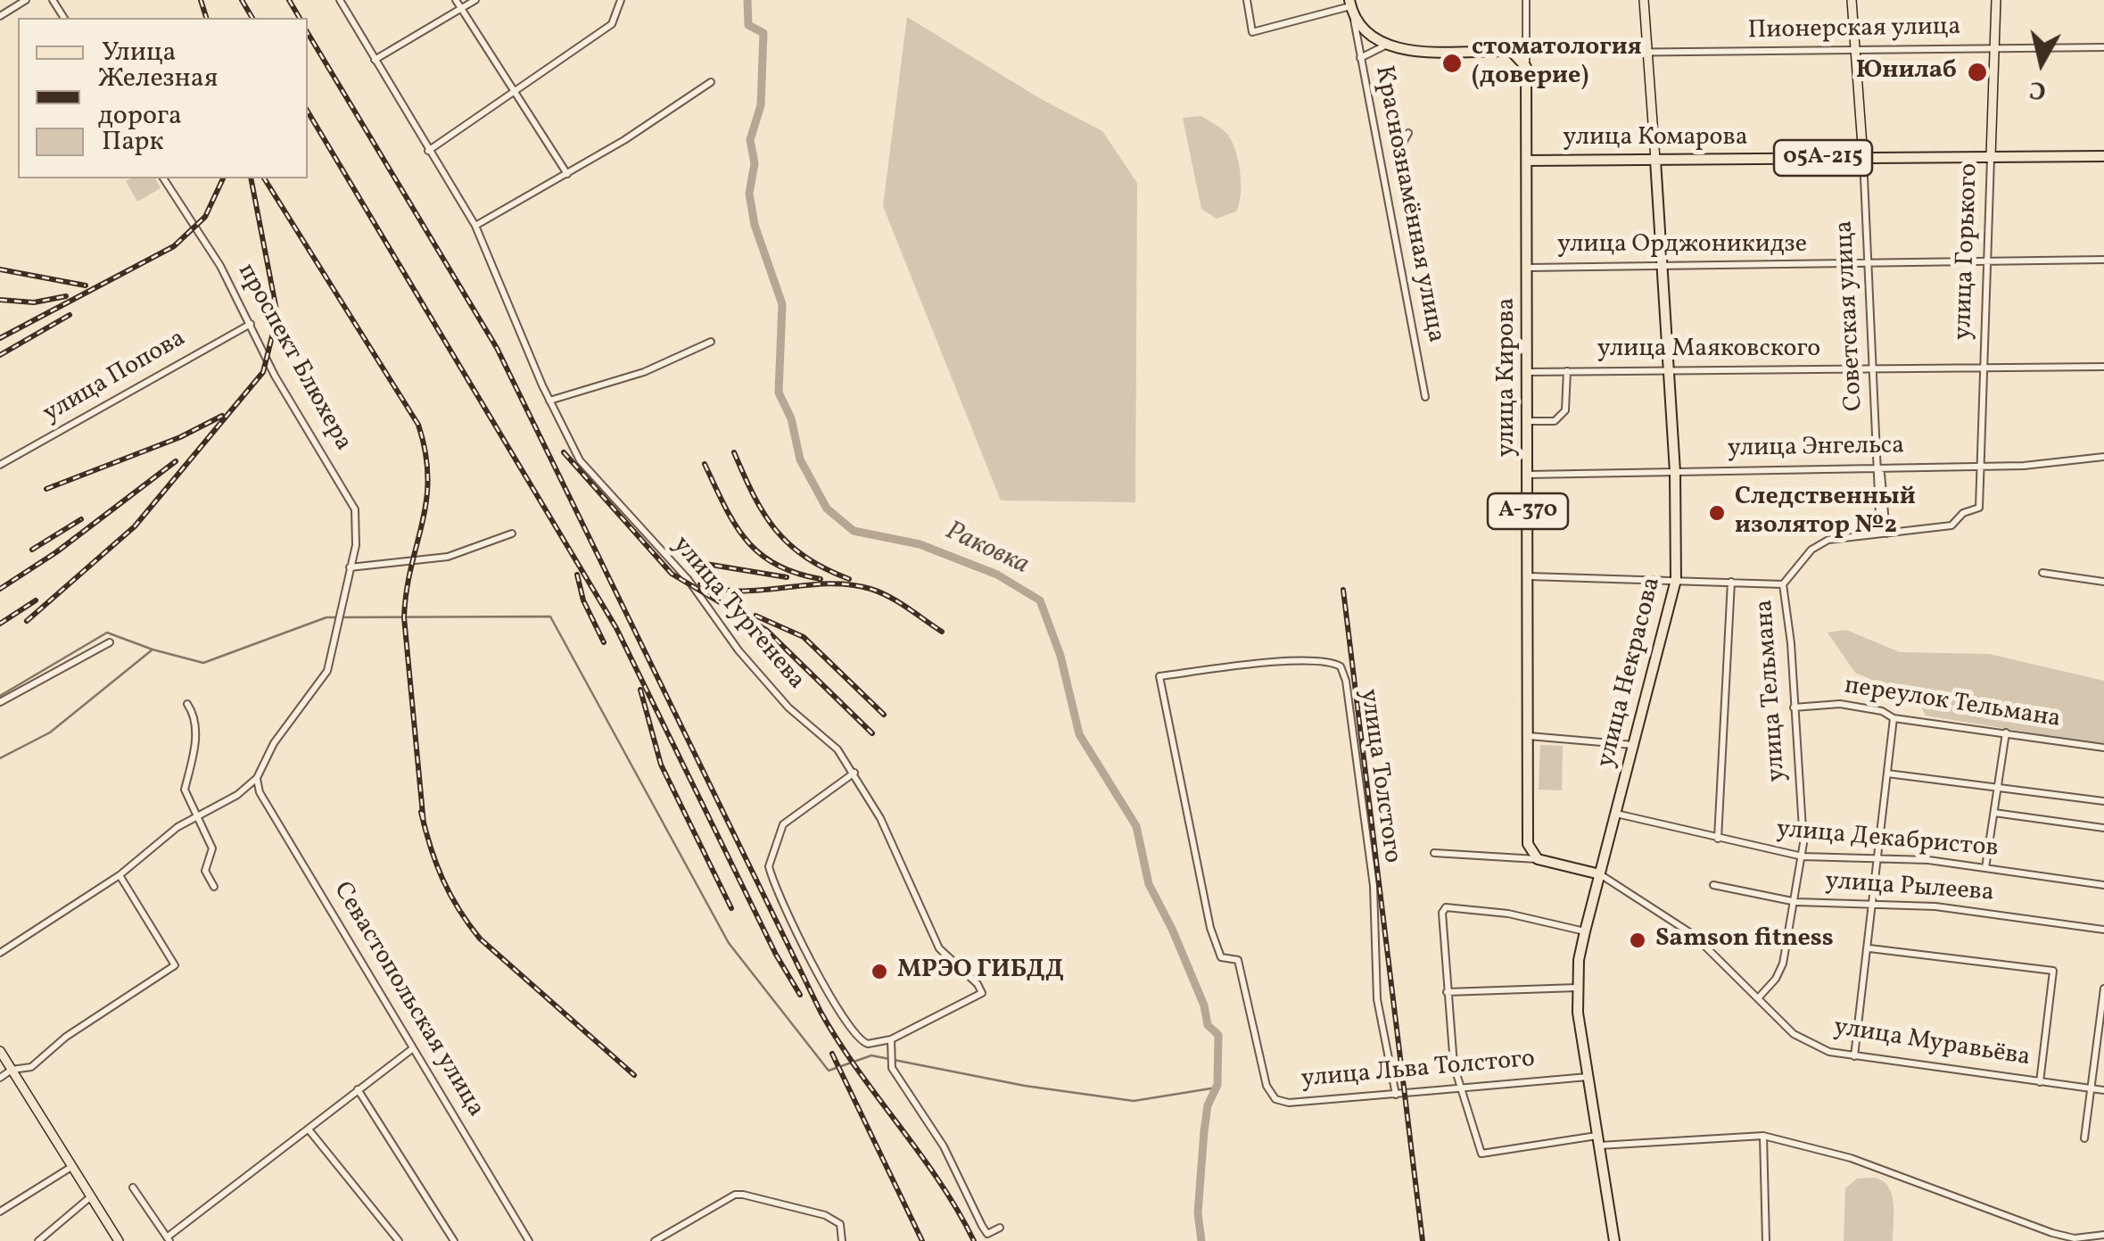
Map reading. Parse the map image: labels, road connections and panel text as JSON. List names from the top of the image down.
{
  "streets": {
    "highway": [
      "улица Комарова",
      "05А-215",
      "Краснознамённая улица",
      "улица Кирова",
      "А-370",
      "улица Некрасова"
    ],
    "main road": ["улица Горького", "Советская улица"],
    "street": [
      "Пионерская улица",
      "улица Орджоникидзе",
      "улица Маяковского",
      "проспект Блюхера",
      "улица Попова",
      "улица Энгельса",
      "улица Тургенева",
      "улица Тельмана",
      "переулок Тельмана",
      "улица Толстого",
      "улица Декабристов",
      "улица Рылеева",
      "Севастопольская улица",
      "улица Муравьёва",
      "улица Льва Толстого"
    ]
  },
  "crossings": [
    ["Пионерская улица", "улица Горького"],
    ["Пионерская улица", "Советская улица"],
    ["Пионерская улица", "улица Некрасова"],
    ["улица Комарова", "улица Горького"],
    ["улица Комарова", "Советская улица"],
    ["улица Комарова", "улица Кирова"],
    ["улица Комарова", "улица Некрасова"],
    ["улица Орджоникидзе", "улица Горького"],
    ["улица Орджоникидзе", "Советская улица"],
    ["улица Орджоникидзе", "улица Кирова"],
    ["улица Орджоникидзе", "улица Некрасова"],
    ["улица Горького", "Советская улица"],
    ["улица Горького", "улица Маяковского"],
    ["улица Горького", "улица Энгельса"],
    ["Советская улица", "улица Маяковского"],
    ["Советская улица", "улица Энгельса"],
    ["улица Маяковского", "улица Кирова"],
    ["улица Маяковского", "улица Некрасова"],
    ["проспект Блюхера", "улица Попова"],
    ["проспект Блюхера", "Севастопольская улица"],
    ["улица Кирова", "улица Энгельса"],
    ["улица Энгельса", "улица Некрасова"],
    ["улица Некрасова", "улица Декабристов"],
    ["улица Некрасова", "улица Муравьёва"],
    ["улица Некрасова", "улица Льва Толстого"],
    ["улица Тельмана", "переулок Тельмана"],
    ["улица Тельмана", "улица Декабристов"],
    ["улица Тельмана", "улица Рылеева"],
    ["улица Тельмана", "улица Муравьёва"],
    ["улица Толстого", "улица Льва Толстого"]
  ],
  "water": ["Раковка"],
  "places": [
    "стоматология (доверие)",
    "Юнилаб",
    "Следственный изолятор №2",
    "Samson fitness",
    "МРЭО ГИБДД"
  ],
  "legend": ["Улица", "Железная дорога", "Парк"],
  "north": "bottom"
}
